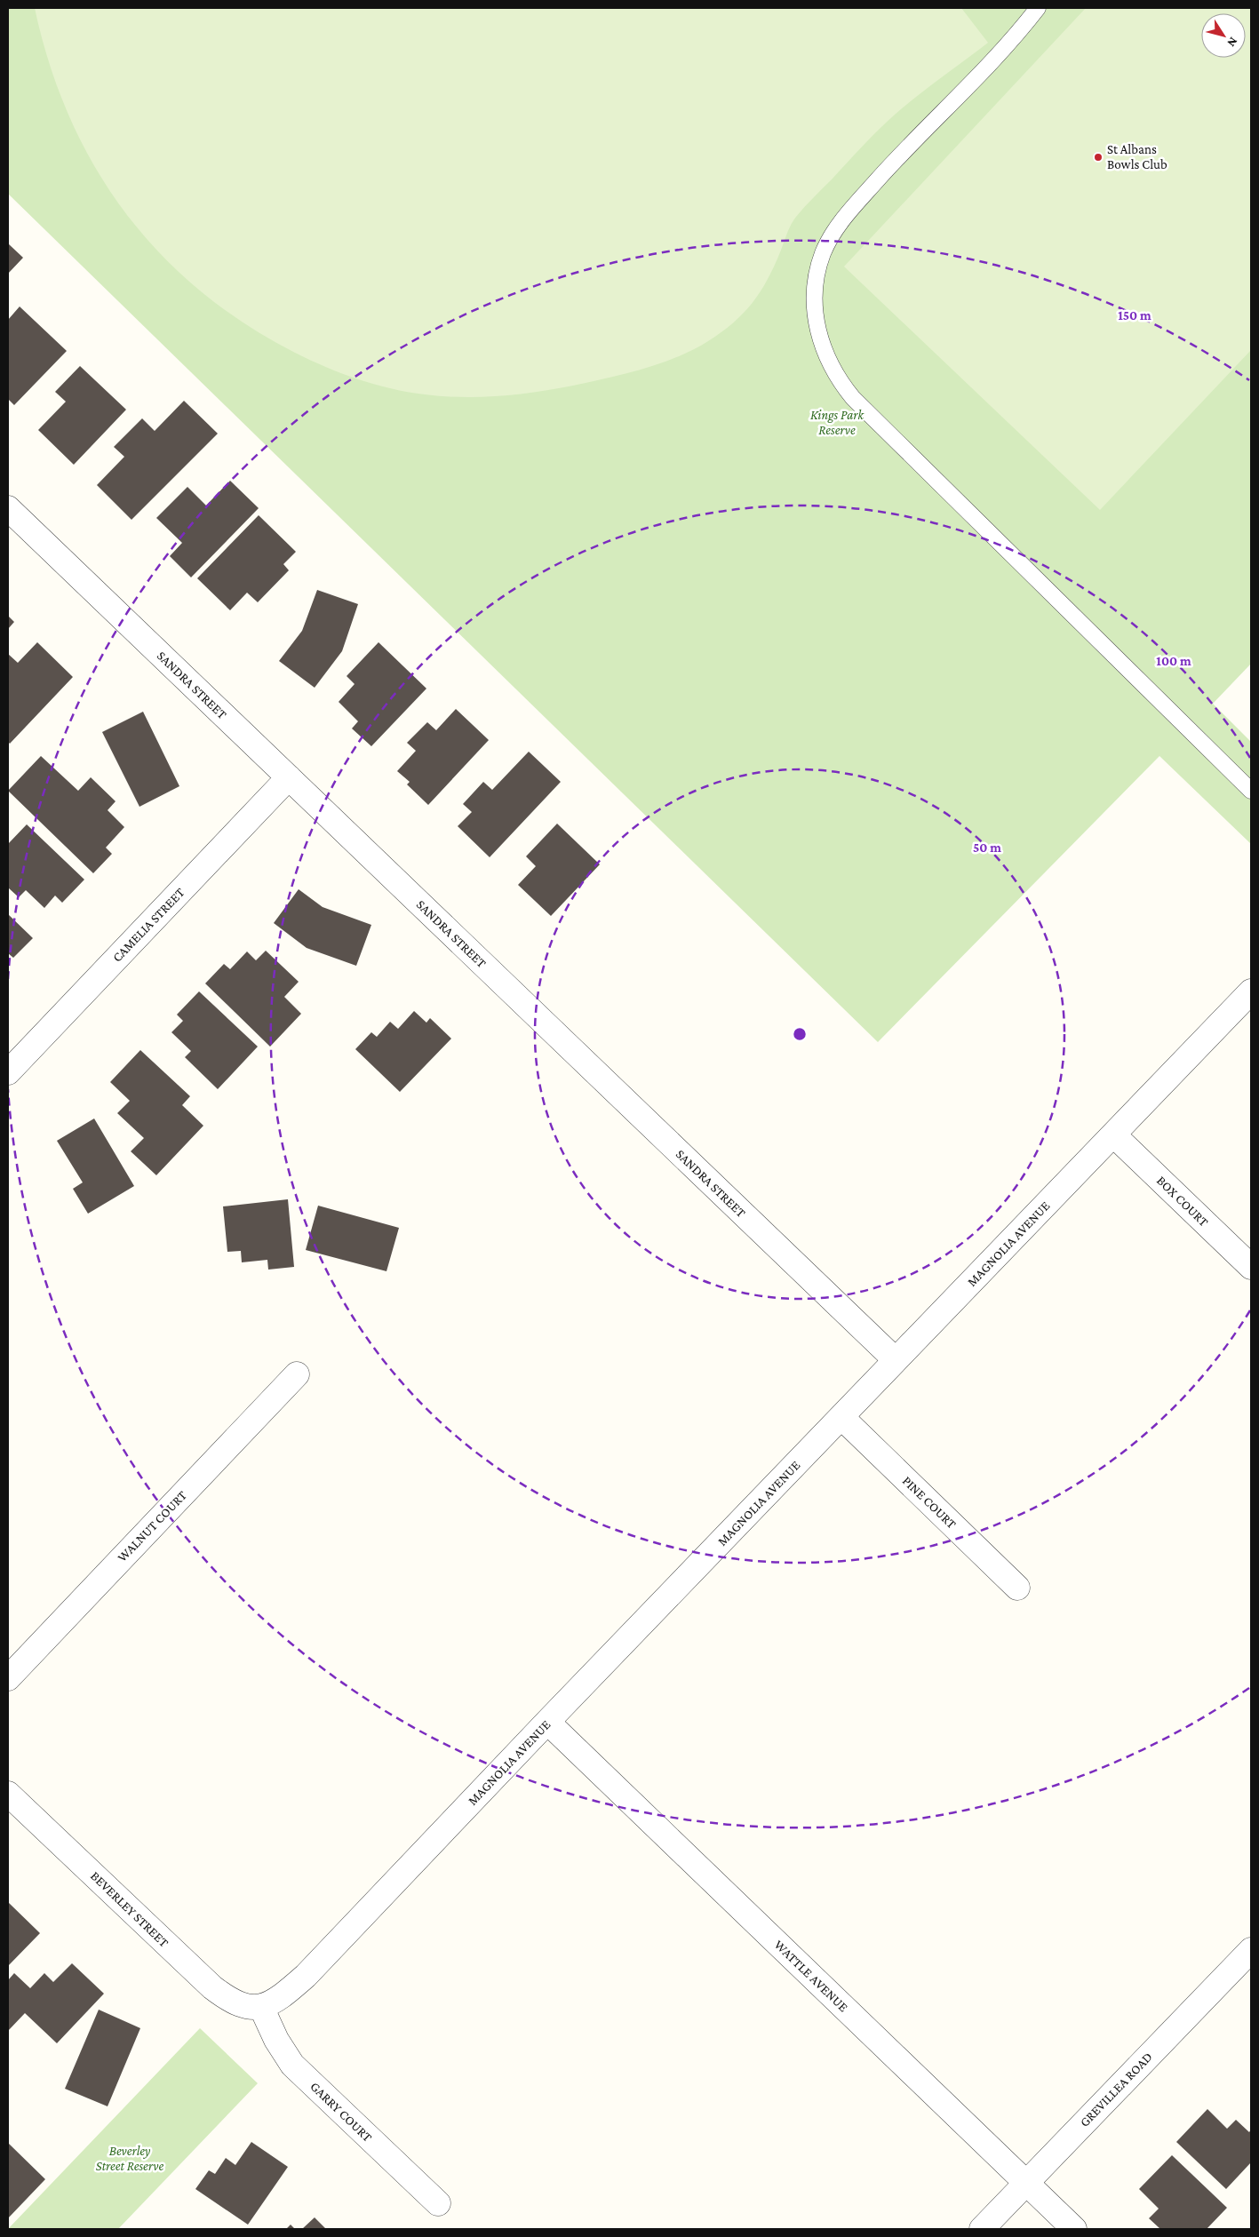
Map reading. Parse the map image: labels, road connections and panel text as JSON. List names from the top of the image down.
{
  "streets": {
    "street": [
      "SANDRA STREET",
      "CAMELIA STREET",
      "BOX COURT",
      "MAGNOLIA AVENUE",
      "PINE COURT",
      "WALNUT COURT",
      "BEVERLEY STREET",
      "WATTLE AVENUE",
      "GREVILLEA ROAD",
      "GARRY COURT"
    ]
  },
  "crossings": [
    ["SANDRA STREET", "CAMELIA STREET"],
    ["SANDRA STREET", "MAGNOLIA AVENUE"],
    ["BOX COURT", "MAGNOLIA AVENUE"],
    ["MAGNOLIA AVENUE", "PINE COURT"],
    ["MAGNOLIA AVENUE", "BEVERLEY STREET"],
    ["MAGNOLIA AVENUE", "WATTLE AVENUE"],
    ["MAGNOLIA AVENUE", "GARRY COURT"],
    ["BEVERLEY STREET", "GARRY COURT"],
    ["WATTLE AVENUE", "GREVILLEA ROAD"]
  ],
  "parks": ["Kings Park Reserve", "Beverley Street Reserve"],
  "places": ["St Albans Bowls Club"],
  "north": "bottom right",
  "rings": ["150 m", "100 m", "50 m"]
}
